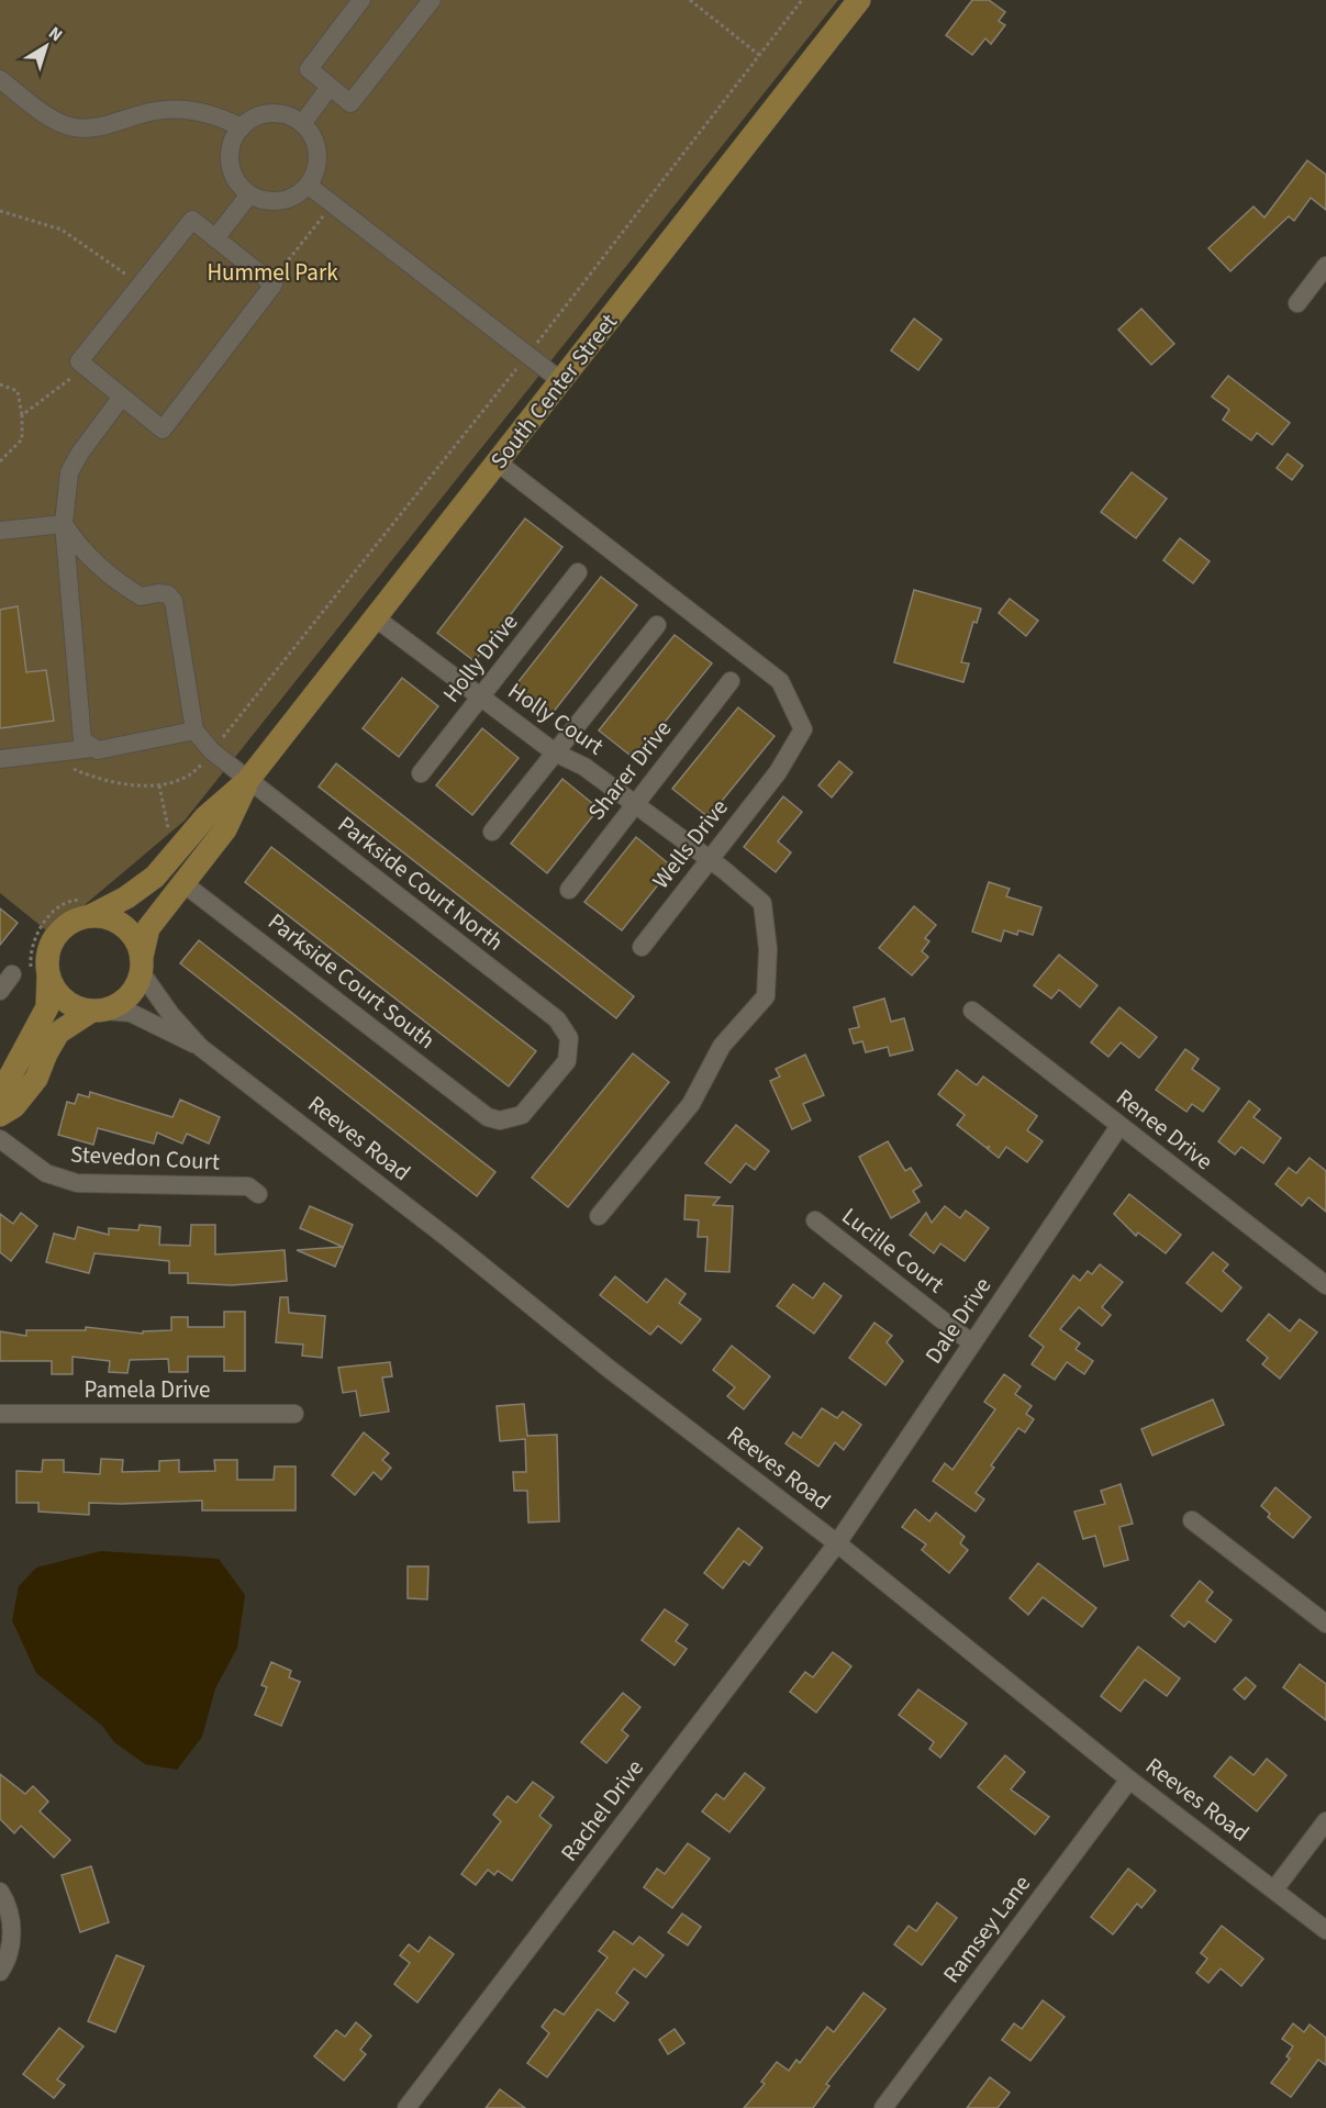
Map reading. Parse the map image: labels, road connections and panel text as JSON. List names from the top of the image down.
{
  "streets": {
    "main road": ["South Center Street"],
    "street": [
      "Holly Drive",
      "Holly Court",
      "Sharer Drive",
      "Wells Drive",
      "Parkside Court North",
      "Parkside Court South",
      "Renee Drive",
      "Reeves Road",
      "Stevedon Court",
      "Lucille Court",
      "Dale Drive",
      "Pamela Drive",
      "Rachel Drive",
      "Ramsey Lane"
    ]
  },
  "crossings": [
    ["South Center Street", "Holly Court"],
    ["South Center Street", "Wells Drive"],
    ["South Center Street", "Parkside Court North"],
    ["South Center Street", "Parkside Court South"],
    ["South Center Street", "Reeves Road"],
    ["Holly Drive", "Holly Court"],
    ["Holly Court", "Sharer Drive"],
    ["Holly Court", "Wells Drive"],
    ["Parkside Court North", "Parkside Court South"],
    ["Renee Drive", "Dale Drive"],
    ["Reeves Road", "Dale Drive"],
    ["Reeves Road", "Rachel Drive"],
    ["Reeves Road", "Ramsey Lane"],
    ["Lucille Court", "Dale Drive"],
    ["Dale Drive", "Rachel Drive"]
  ],
  "parks": ["Hummel Park"],
  "north": "top right"
}
